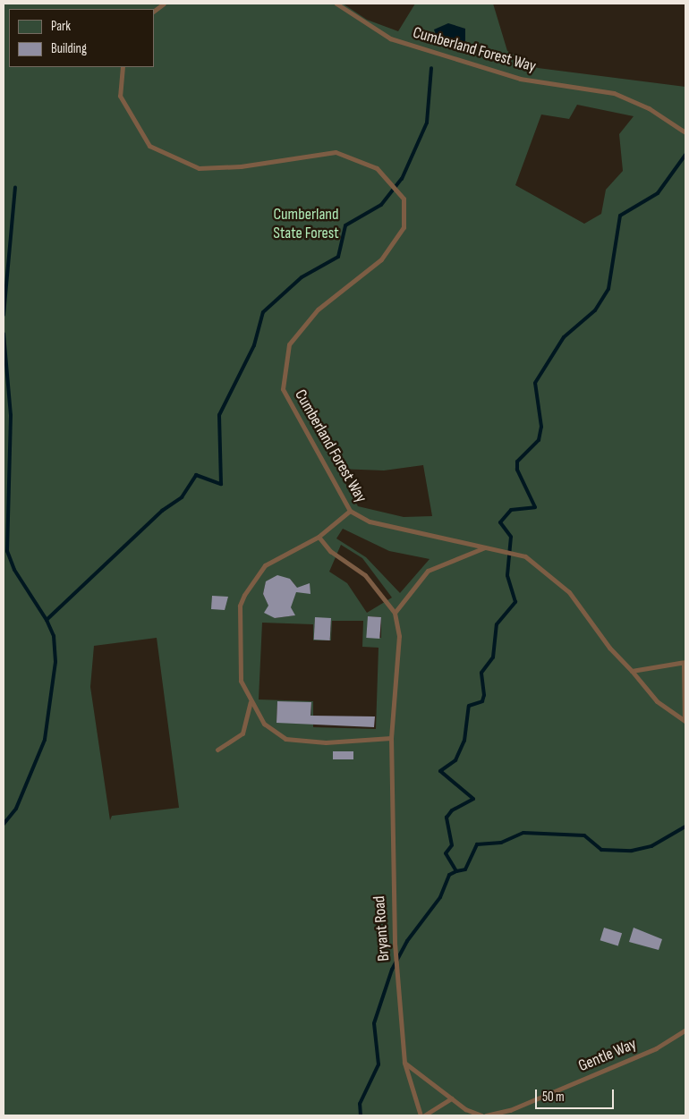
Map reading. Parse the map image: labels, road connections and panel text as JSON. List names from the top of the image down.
{
  "streets": {
    "lane": ["Cumberland Forest Way", "Bryant Road", "Gentle Way"]
  },
  "parks": ["Cumberland State Forest"],
  "legend": ["Park", "Building"],
  "scale_bar": "50 m"
}
